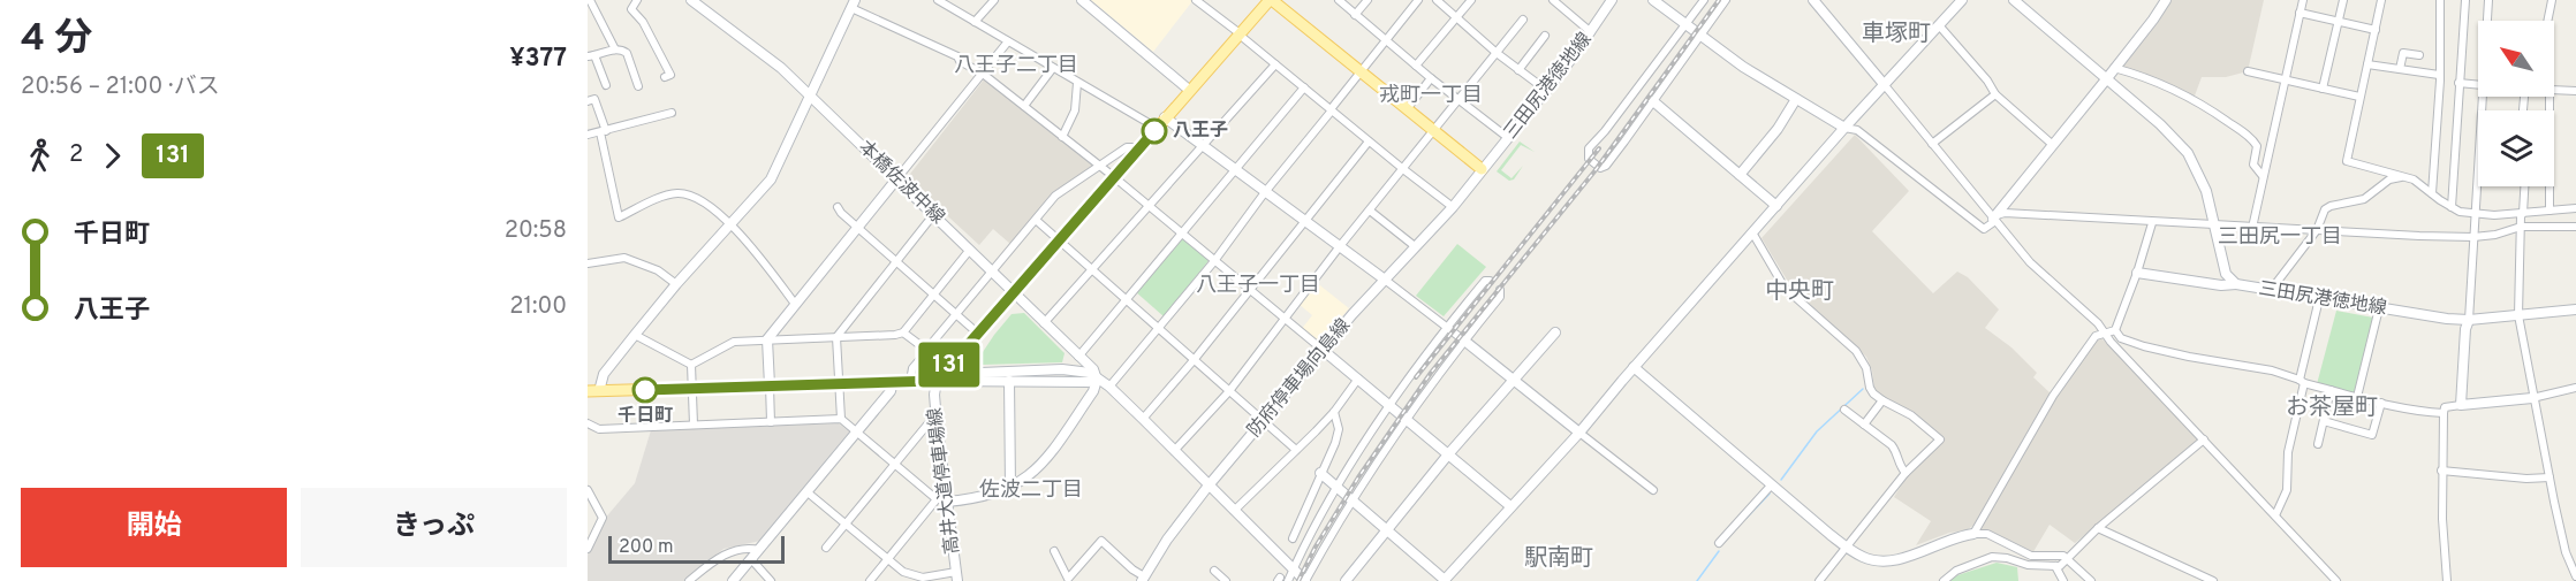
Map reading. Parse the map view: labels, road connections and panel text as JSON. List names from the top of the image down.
{
  "streets": {
    "street": [
      "三田尻港徳地線",
      "本橋佐波中線",
      "防府停車場向島線",
      "高井大道停車場線"
    ]
  },
  "crossings": [
    ["三田尻港徳地線", "防府停車場向島線"]
  ],
  "districts": [
    "車塚町",
    "八王子二丁目",
    "戎町一丁目",
    "三田尻一丁目",
    "八王子一丁目",
    "中央町",
    "お茶屋町",
    "佐波二丁目",
    "駅南町"
  ],
  "places": ["八王子", "千日町"],
  "lines": ["bus line 131"],
  "scale_bar": "200 m",
  "north": "top left",
  "page": {
    "heading": ["4 分", "20:56 – 21:00 · バス", "¥377"],
    "on_map": "131",
    "legs": ["2", "131"],
    "list": [
      {
        "name": "千日町",
        "value": "20:58"
      },
      {
        "name": "八王子",
        "value": "21:00"
      }
    ],
    "buttons": ["開始", "きっぷ"],
    "scale": "200 m"
  }
}
